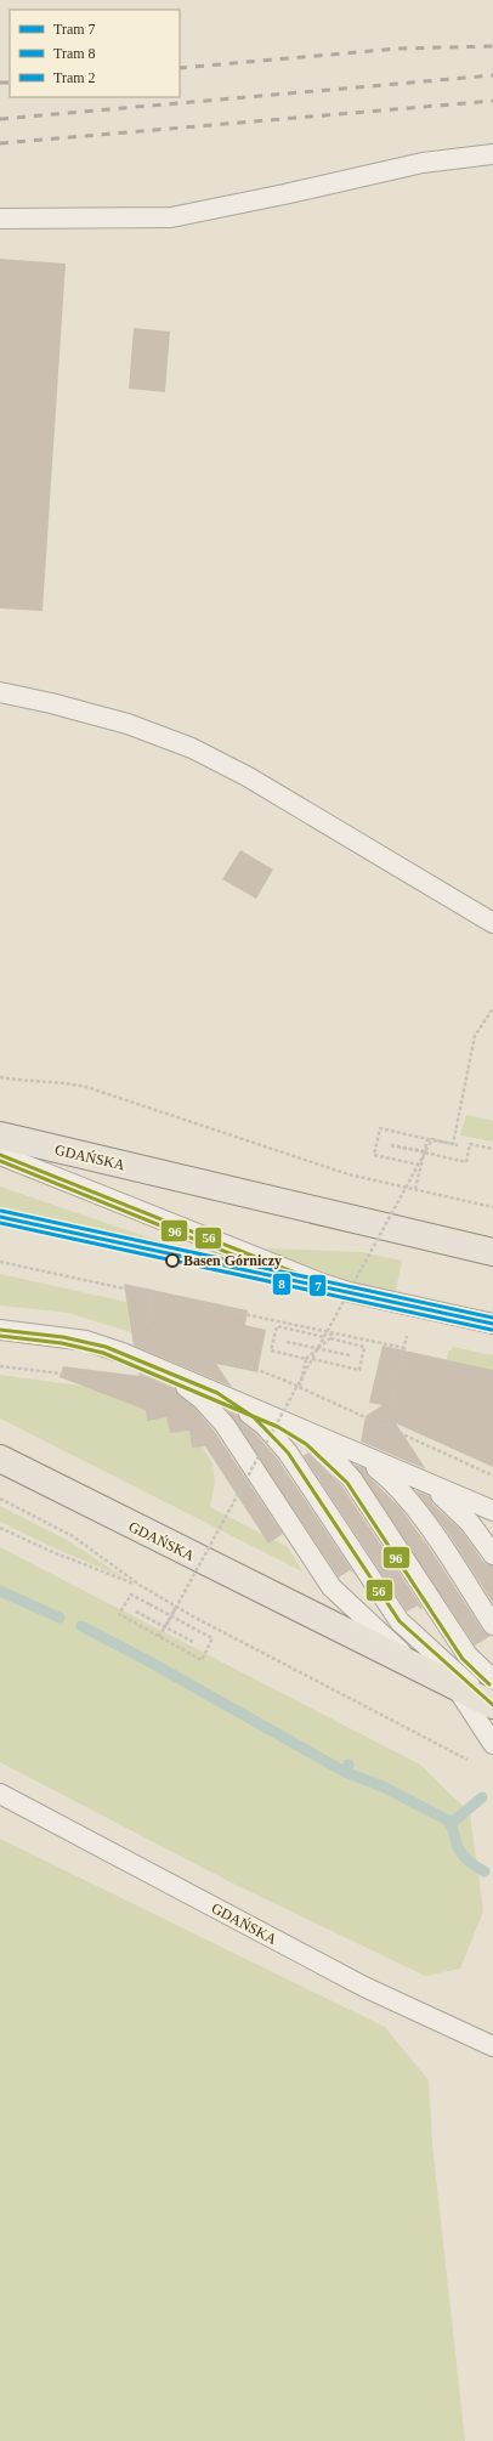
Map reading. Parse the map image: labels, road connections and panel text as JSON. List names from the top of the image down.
{
  "streets": {
    "main road": ["GDAŃSKA"]
  },
  "places": ["Basen Górniczy"],
  "lines": [
    "transit line 56",
    "transit line 96",
    "tram line 2",
    "tram line 7",
    "tram line 8"
  ],
  "legend": ["Tram 7", "Tram 8", "Tram 2"]
}
